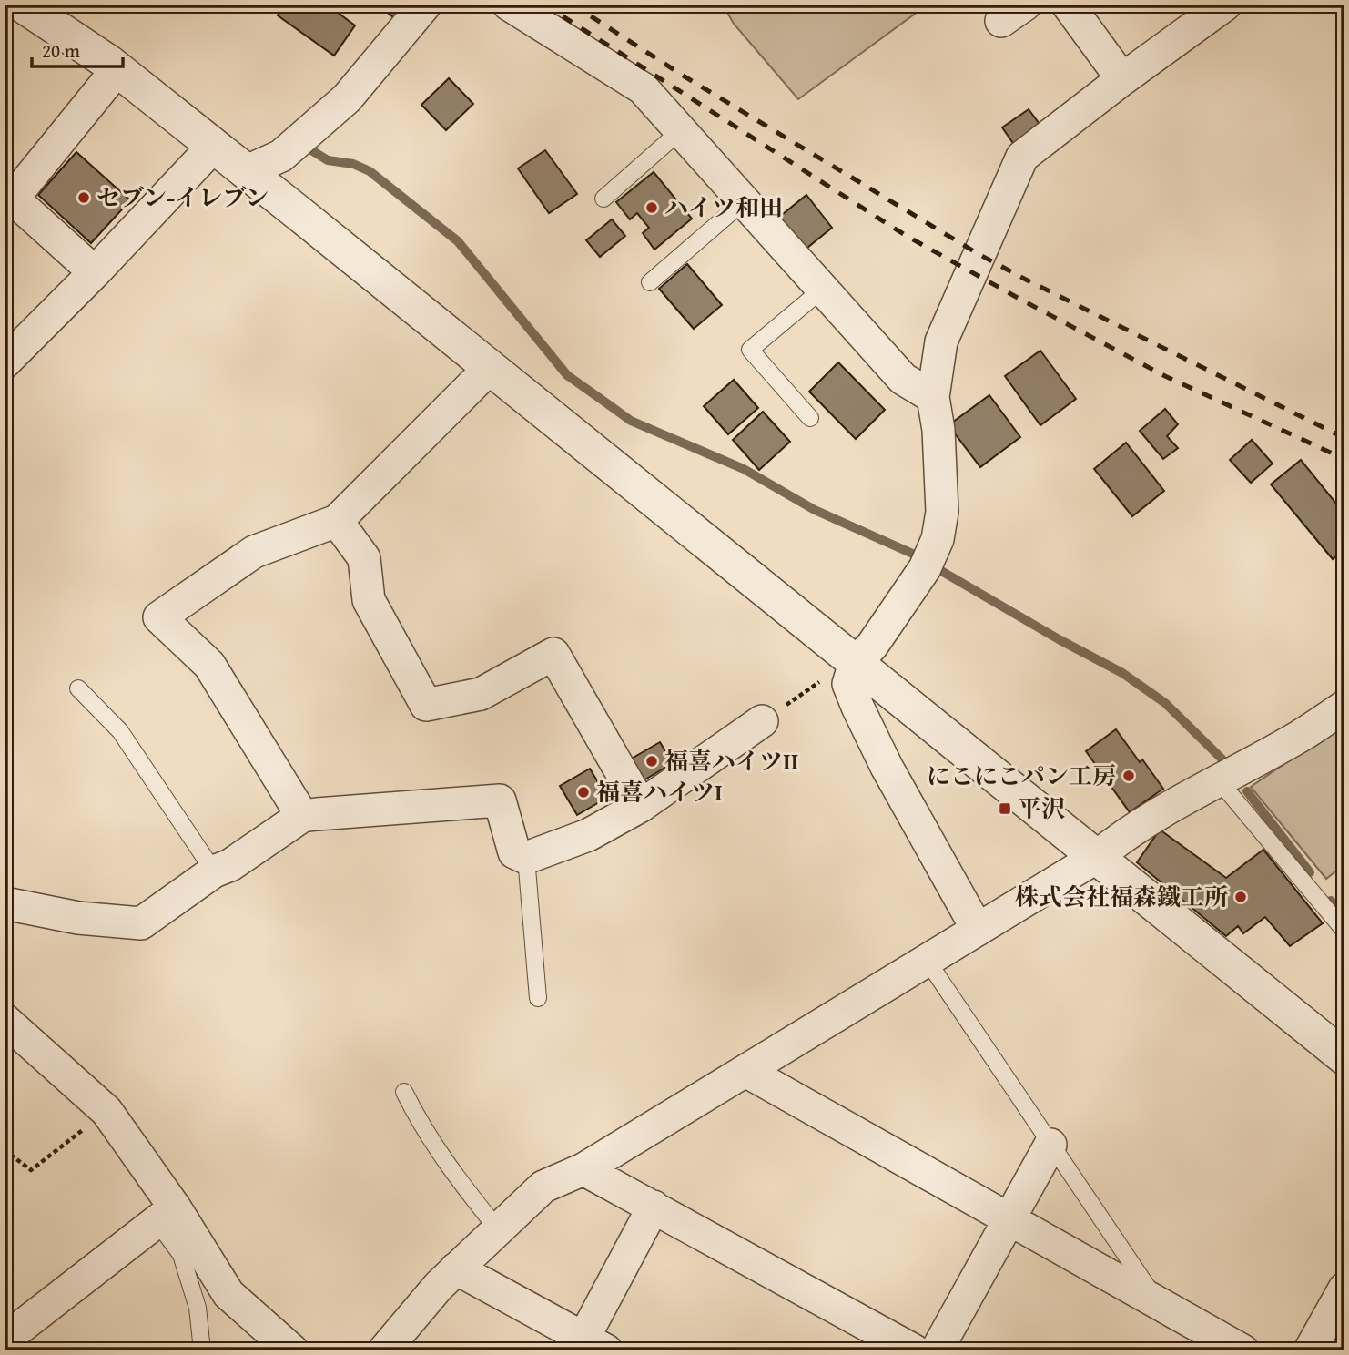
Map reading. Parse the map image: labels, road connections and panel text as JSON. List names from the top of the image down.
{
  "places": {
    "other": [
      "セブン-イレブン",
      "ハイツ和田",
      "福喜ハイツⅡ",
      "にこにこパン工房",
      "福喜ハイツⅠ",
      "株式会社福森鐵工所"
    ],
    "transit": ["平沢"]
  },
  "scale_bar": "20 m"
}
